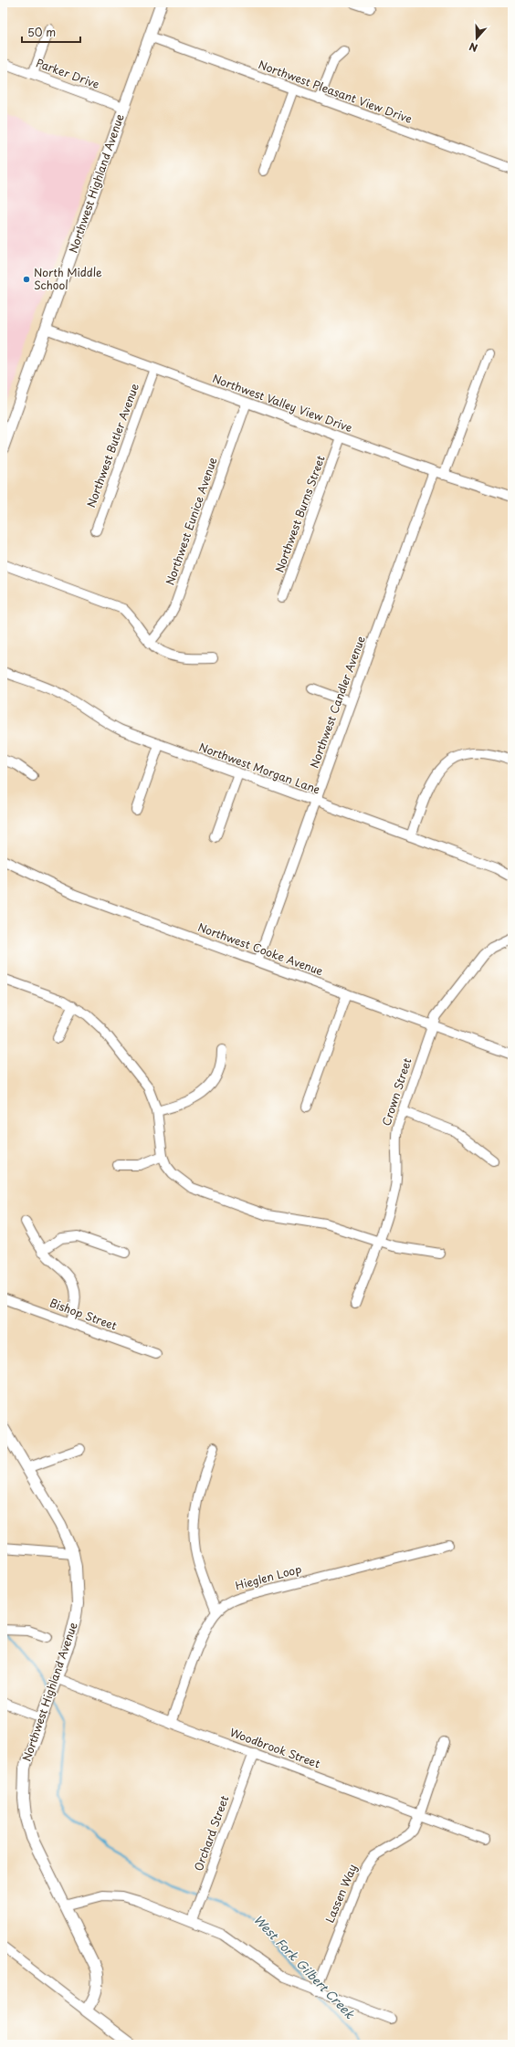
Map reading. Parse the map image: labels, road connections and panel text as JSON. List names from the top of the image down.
{
  "streets": {
    "main road": ["Northwest Highland Avenue"],
    "street": [
      "Parker Drive",
      "Northwest Pleasant View Drive",
      "Northwest Valley View Drive",
      "Northwest Butler Avenue",
      "Northwest Burns Street",
      "Northwest Eunice Avenue",
      "Northwest Candler Avenue",
      "Northwest Morgan Lane",
      "Northwest Cooke Avenue",
      "Crown Street",
      "Bishop Street",
      "Hieglen Loop",
      "Woodbrook Street",
      "Orchard Street",
      "Lassen Way"
    ]
  },
  "crossings": [
    ["Parker Drive", "Northwest Highland Avenue"],
    ["Northwest Pleasant View Drive", "Northwest Highland Avenue"],
    ["Northwest Highland Avenue", "Northwest Valley View Drive"],
    ["Northwest Highland Avenue", "Woodbrook Street"],
    ["Northwest Valley View Drive", "Northwest Butler Avenue"],
    ["Northwest Valley View Drive", "Northwest Burns Street"],
    ["Northwest Valley View Drive", "Northwest Eunice Avenue"],
    ["Northwest Valley View Drive", "Northwest Candler Avenue"],
    ["Northwest Candler Avenue", "Northwest Morgan Lane"],
    ["Northwest Candler Avenue", "Northwest Cooke Avenue"],
    ["Northwest Cooke Avenue", "Crown Street"],
    ["Hieglen Loop", "Woodbrook Street"],
    ["Woodbrook Street", "Orchard Street"],
    ["Woodbrook Street", "Lassen Way"]
  ],
  "water": ["West Fork Gilbert Creek"],
  "places": ["North Middle School"],
  "scale_bar": "50 m",
  "north": "bottom"
}
